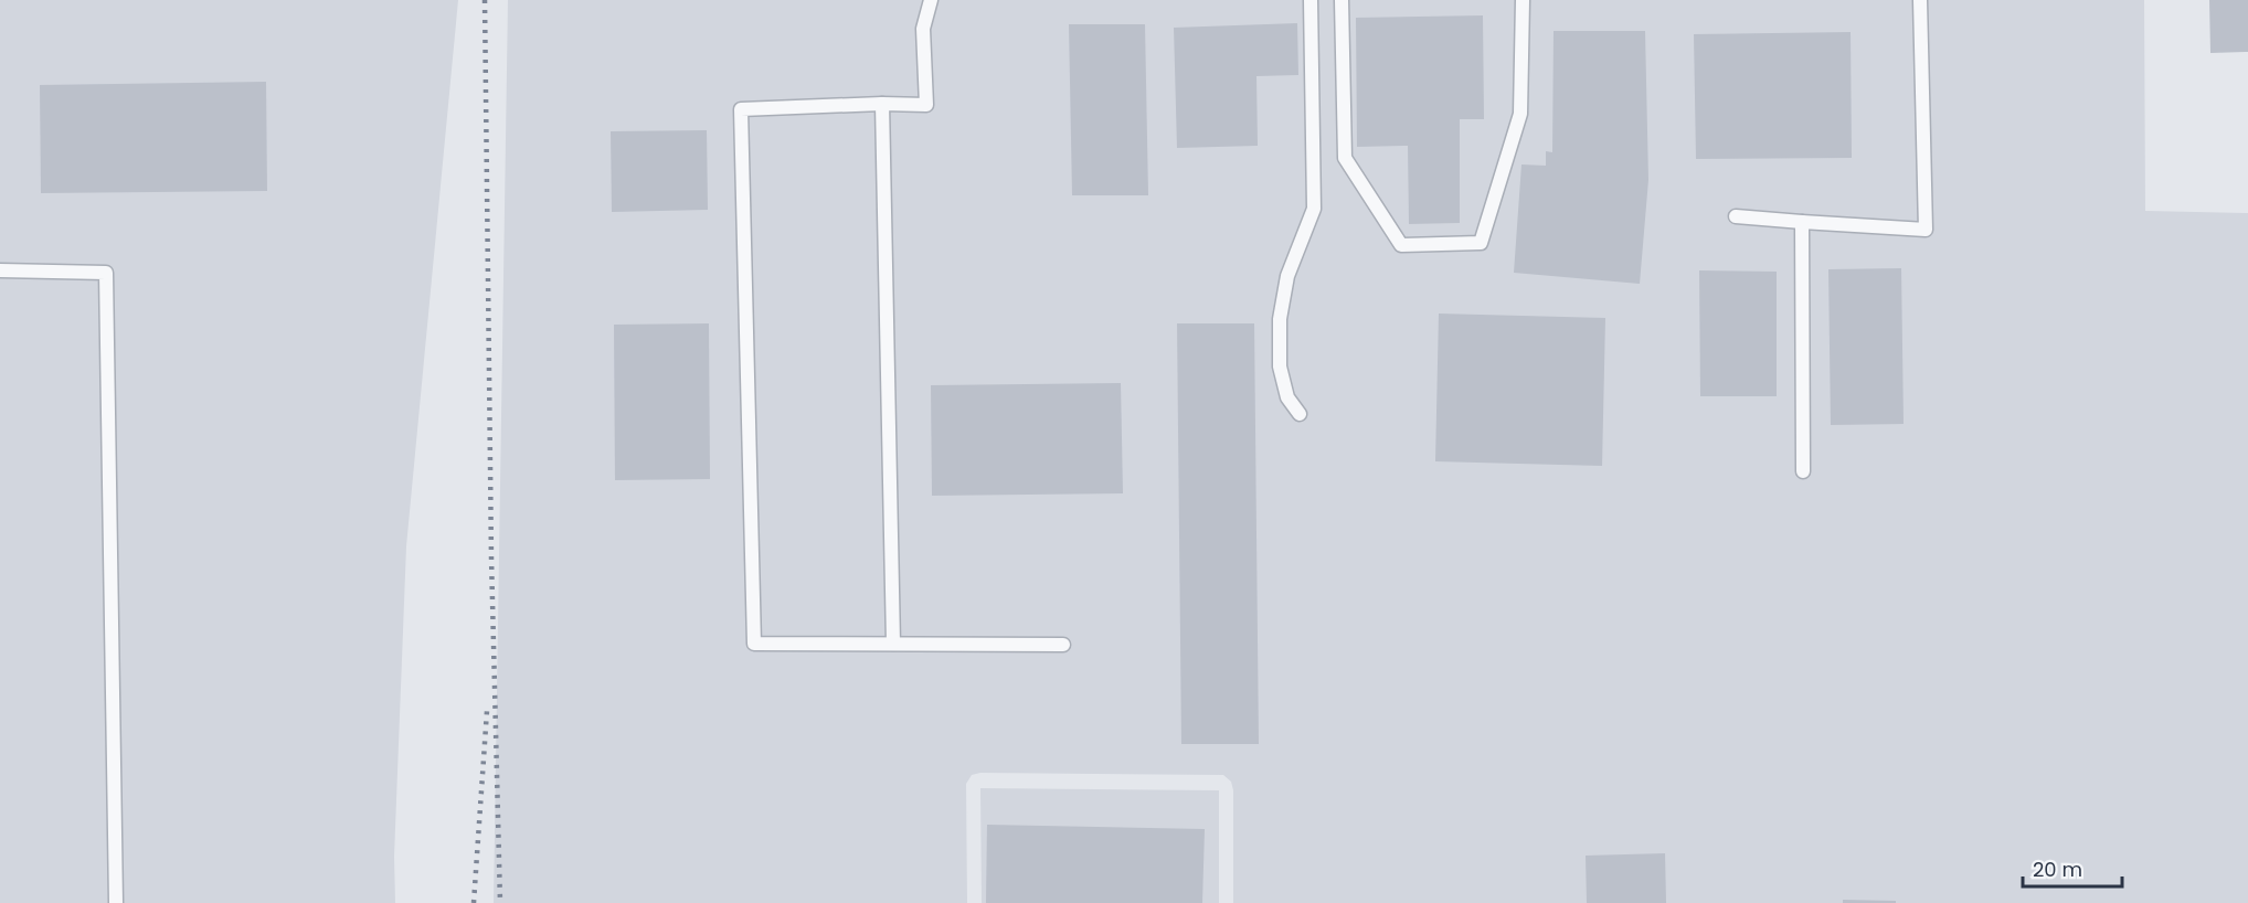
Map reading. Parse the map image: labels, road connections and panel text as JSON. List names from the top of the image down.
{
  "scale_bar": "20 m"
}
